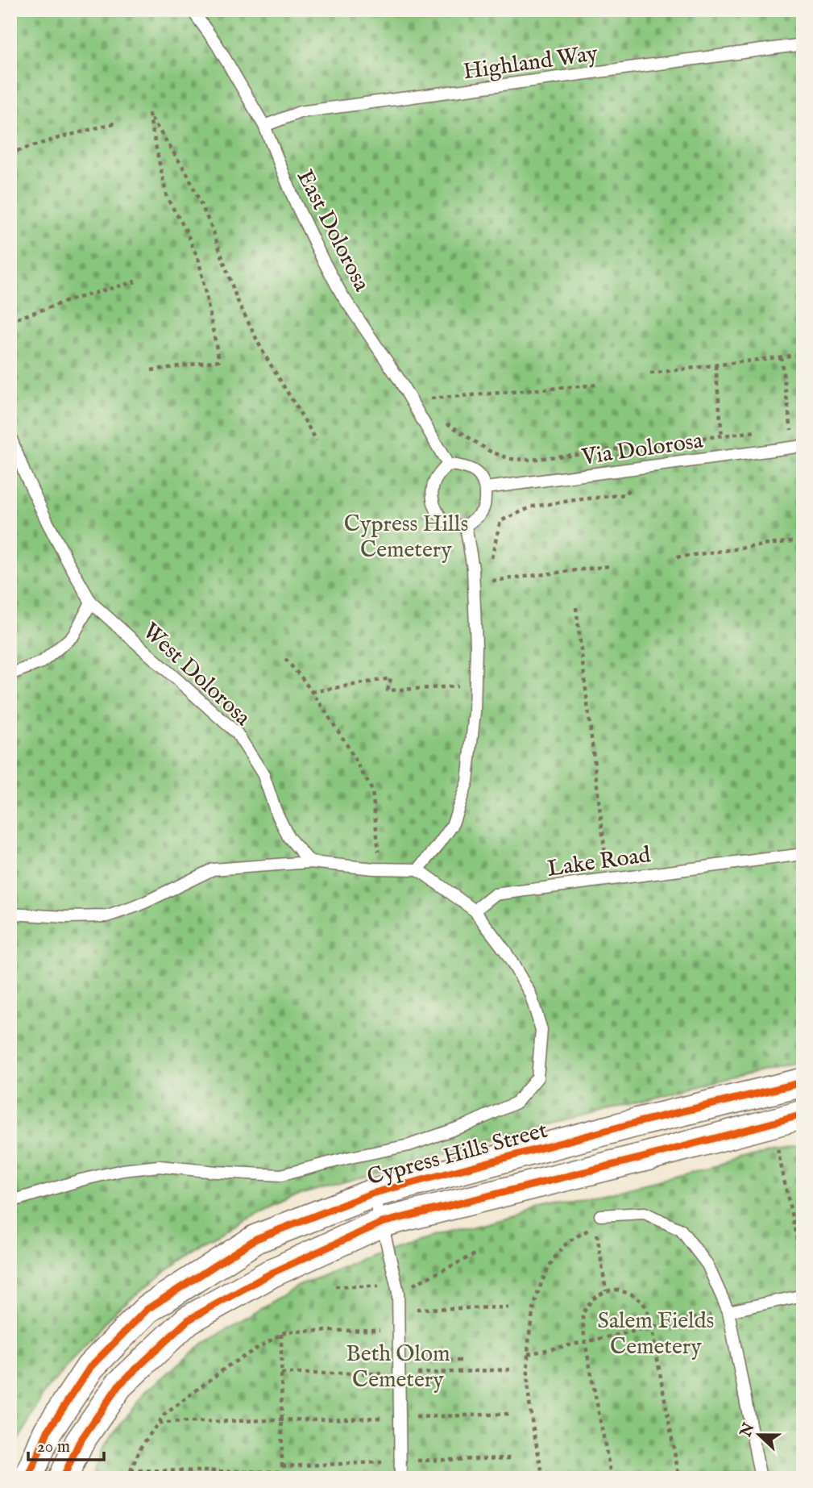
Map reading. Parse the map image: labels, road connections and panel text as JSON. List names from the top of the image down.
{
  "streets": {
    "street": ["Cypress Hills Street"],
    "lane": [
      "Highland Way",
      "East Dolorosa",
      "Via Dolorosa",
      "West Dolorosa",
      "Lake Road"
    ]
  },
  "crossings": [
    ["Highland Way", "East Dolorosa"],
    ["East Dolorosa", "Via Dolorosa"]
  ],
  "parks": ["Cypress Hills Cemetery", "Salem Fields Cemetery", "Beth Olom Cemetery"],
  "scale_bar": "20 m",
  "north": "left"
}
